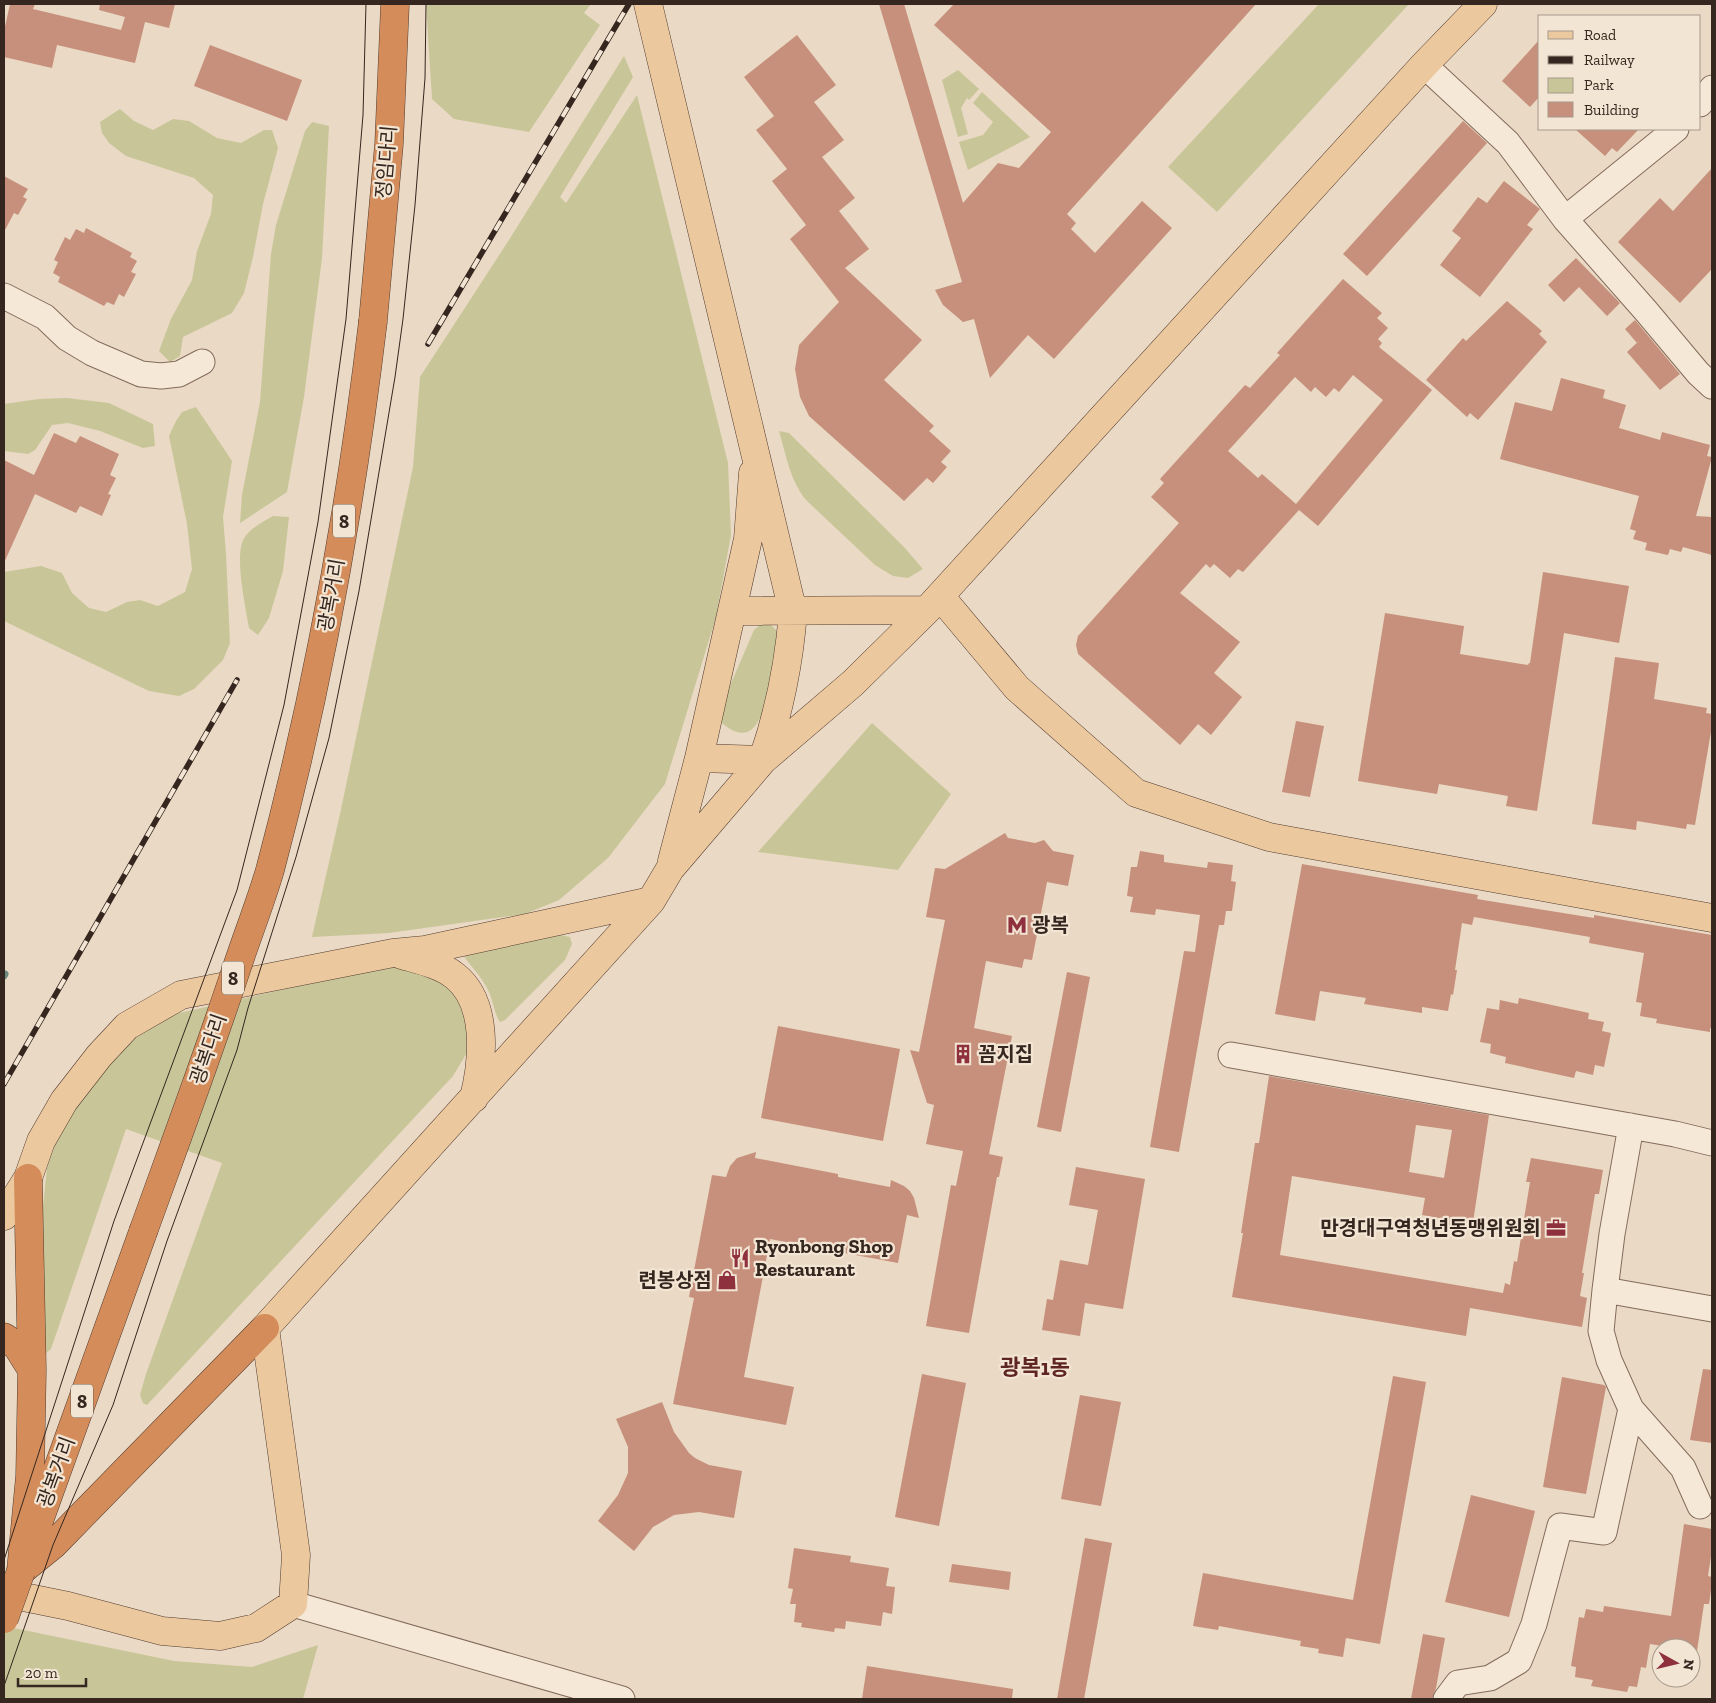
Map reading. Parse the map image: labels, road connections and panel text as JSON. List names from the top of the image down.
{
  "streets": {
    "highway": [
      "정임다리",
      "8",
      "광복거리",
      "광복다리"
    ]
  },
  "crossings": [
    ["정임다리", "광복거리"],
    ["8", "광복거리"],
    ["광복거리", "광복다리"]
  ],
  "districts": ["광복1동"],
  "places": {
    "metro station": ["광복"],
    "building": ["꼼지집"],
    "office": ["만경대구역청년동맹위원회"],
    "restaurant": ["Ryonbong Shop Restaurant"],
    "shop": ["련봉상점"]
  },
  "legend": [
    "Road",
    "Railway",
    "Park",
    "Building"
  ],
  "scale_bar": "20 m",
  "north": "right"
}
